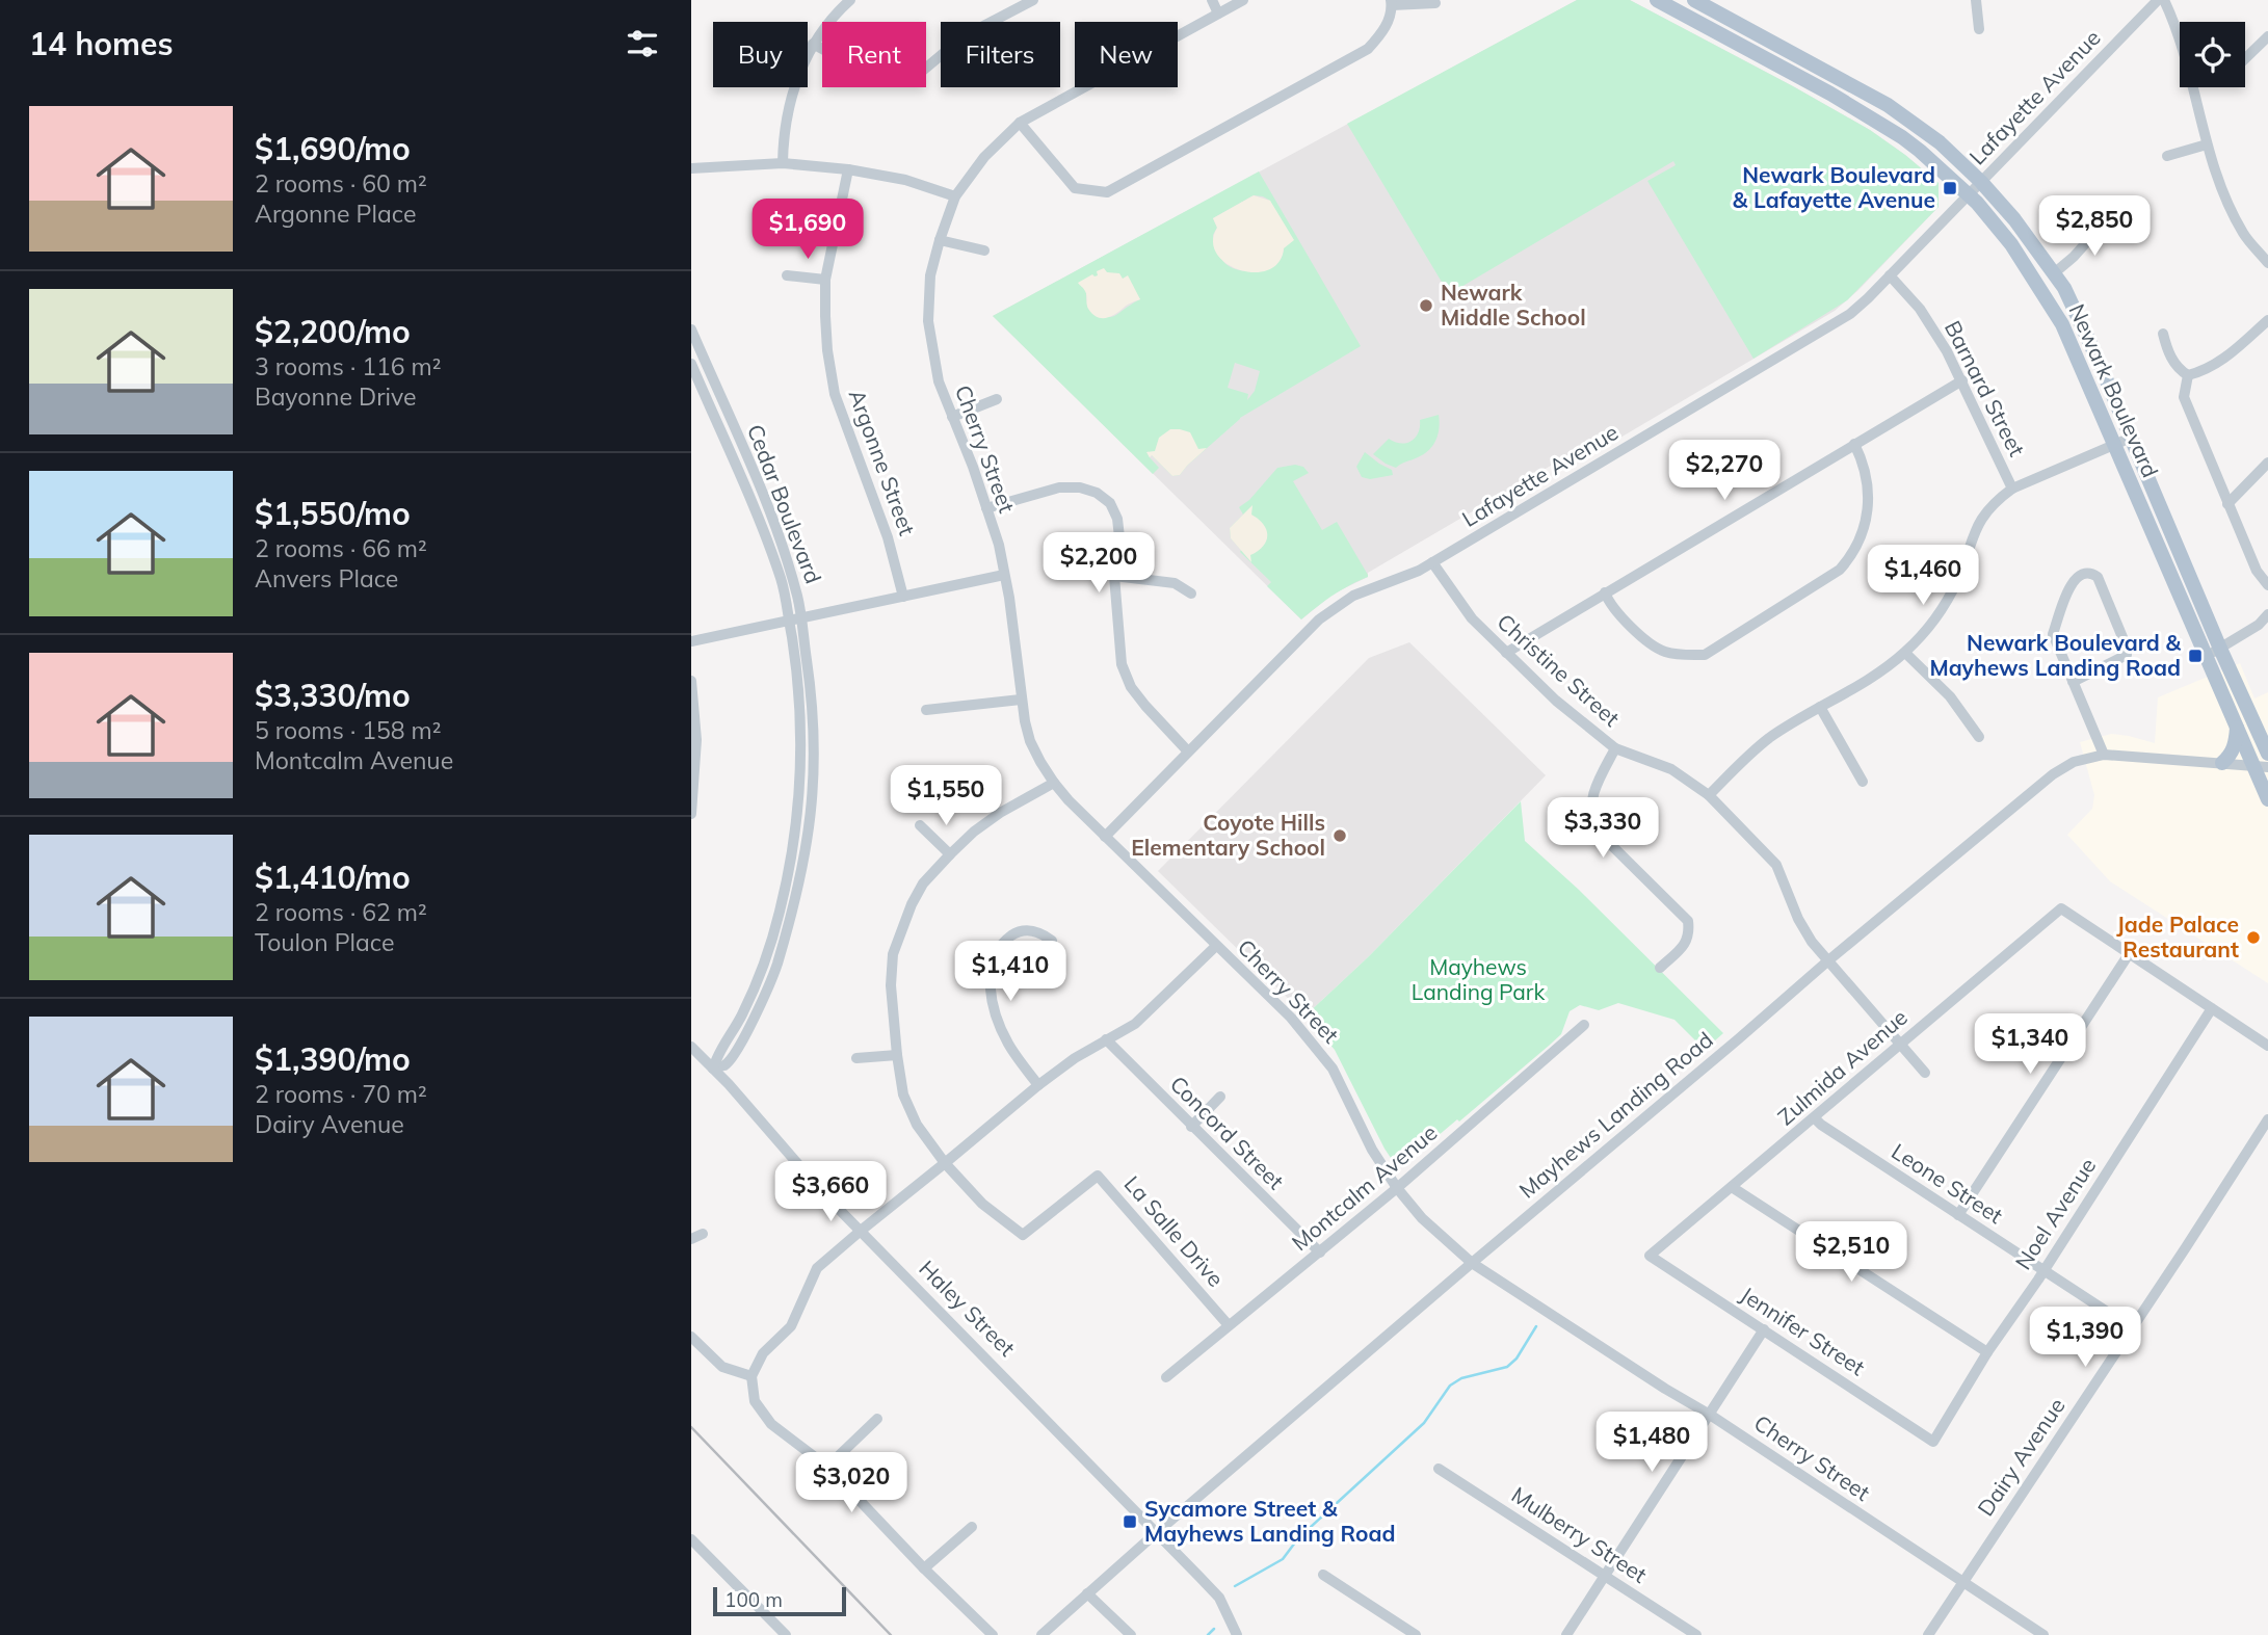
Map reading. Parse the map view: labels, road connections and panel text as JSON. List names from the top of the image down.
{
  "streets": {
    "main road": ["Newark Boulevard"],
    "street": [
      "Lafayette Avenue",
      "Barnard Street",
      "Cherry Street",
      "Argonne Street",
      "Cedar Boulevard",
      "Christine Street",
      "Zulmida Avenue",
      "Mayhews Landing Road",
      "Concord Street",
      "Leone Street",
      "Montcalm Avenue",
      "Noel Avenue",
      "La Salle Drive",
      "Haley Street",
      "Jennifer Street",
      "Dairy Avenue",
      "Mulberry Street"
    ]
  },
  "crossings": [
    ["Lafayette Avenue", "Barnard Street"],
    ["Lafayette Avenue", "Newark Boulevard"],
    ["Lafayette Avenue", "Cherry Street"],
    ["Lafayette Avenue", "Christine Street"],
    ["Newark Boulevard", "Mayhews Landing Road"],
    ["Cherry Street", "Mayhews Landing Road"],
    ["Cherry Street", "Montcalm Avenue"],
    ["Cherry Street", "La Salle Drive"],
    ["Cherry Street", "Dairy Avenue"],
    ["Cedar Boulevard", "Haley Street"],
    ["Christine Street", "Zulmida Avenue"],
    ["Christine Street", "Mayhews Landing Road"],
    ["Zulmida Avenue", "Leone Street"],
    ["Zulmida Avenue", "Jennifer Street"],
    ["Mayhews Landing Road", "Haley Street"],
    ["Concord Street", "Montcalm Avenue"],
    ["Leone Street", "Noel Avenue"],
    ["Leone Street", "Dairy Avenue"],
    ["Montcalm Avenue", "La Salle Drive"],
    ["Noel Avenue", "Jennifer Street"]
  ],
  "parks": ["Mayhews Landing Park"],
  "places": {
    "transit": ["Newark Boulevard & Lafayette Avenue", "Newark Boulevard & Mayhews Landing Road", "Sycamore Street & Mayhews Landing Road"],
    "other": ["Newark Middle School", "Coyote Hills Elementary School", "Jade Palace Restaurant"]
  },
  "scale_bar": "100 m",
  "page": {
    "heading": "14 homes",
    "chip": [
      "Buy",
      "Rent",
      "Filters",
      "New"
    ],
    "list": [
      {
        "name": "$1,690/mo",
        "note": "2 rooms · 60 m² · Argonne Place"
      },
      {
        "name": "$2,200/mo",
        "note": "3 rooms · 116 m² · Bayonne Drive"
      },
      {
        "name": "$1,550/mo",
        "note": "2 rooms · 66 m² · Anvers Place"
      },
      {
        "name": "$3,330/mo",
        "note": "5 rooms · 158 m² · Montcalm Avenue"
      },
      {
        "name": "$1,410/mo",
        "note": "2 rooms · 62 m² · Toulon Place"
      },
      {
        "name": "$1,390/mo",
        "note": "2 rooms · 70 m² · Dairy Avenue"
      }
    ],
    "price": [
      "$2,850",
      "$1,690",
      "$2,270",
      "$2,200",
      "$1,460",
      "$1,550",
      "$3,330",
      "$1,410",
      "$1,340",
      "$3,660",
      "$2,510",
      "$1,390",
      "$1,480",
      "$3,020"
    ],
    "scale": "100 m"
  }
}
